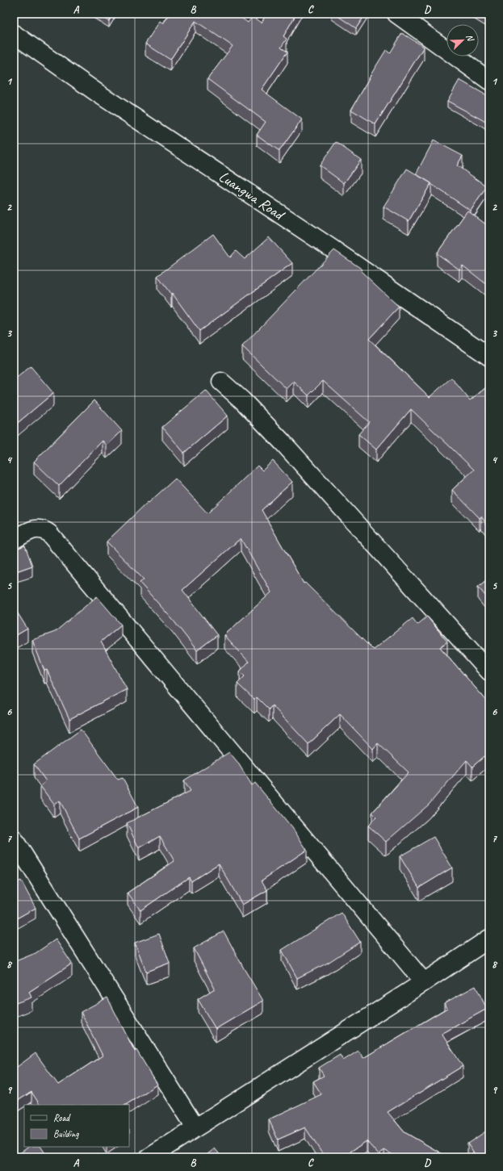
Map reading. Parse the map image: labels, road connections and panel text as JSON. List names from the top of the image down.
{
  "streets": {
    "street": ["Luangwa Road"]
  },
  "legend": ["Road", "Building"],
  "north": "top right",
  "grid": {
    "columns": [
      "A",
      "B",
      "C",
      "D"
    ],
    "rows": [
      "1",
      "2",
      "3",
      "4",
      "5",
      "6",
      "7",
      "8",
      "9"
    ]
  }
}
